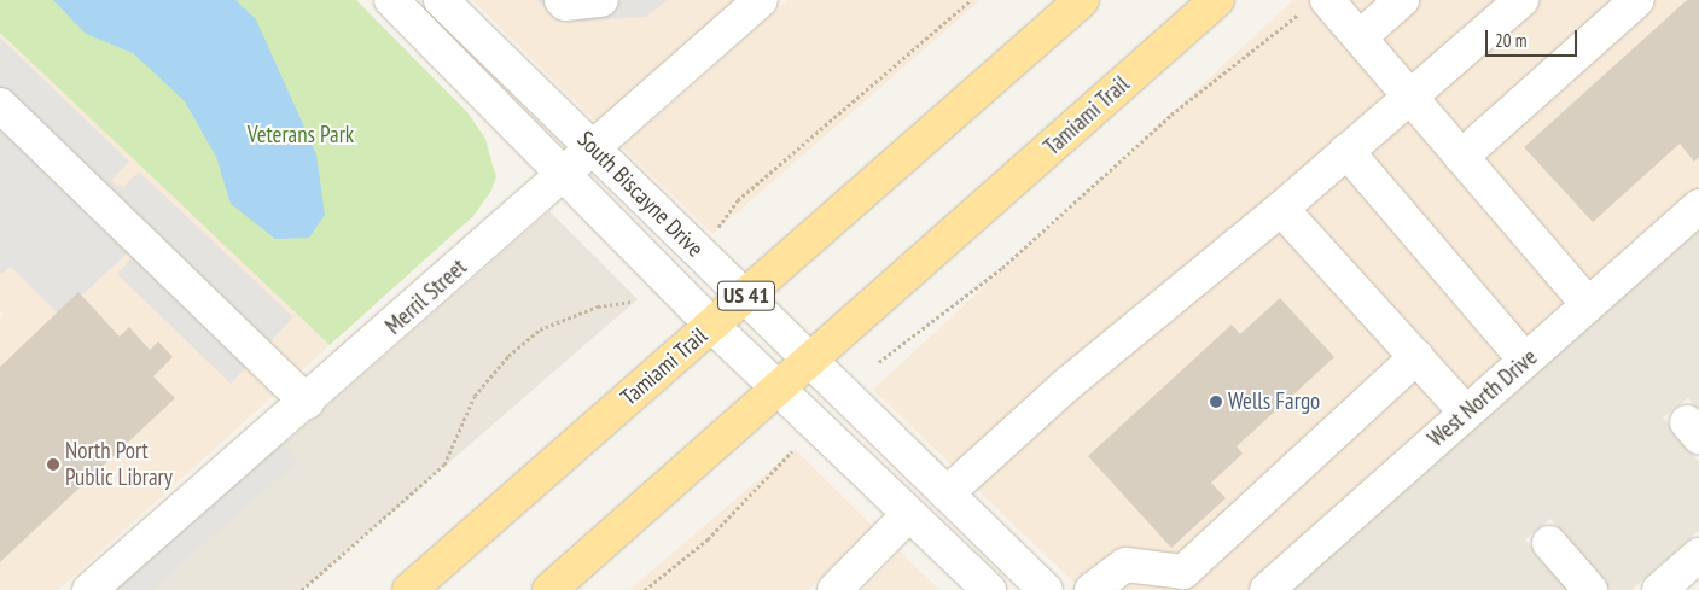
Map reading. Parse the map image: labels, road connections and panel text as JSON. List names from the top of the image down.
{
  "streets": {
    "main road": ["Tamiami Trail", "US 41"],
    "street": ["South Biscayne Drive", "Merril Street", "West North Drive"]
  },
  "crossings": [
    ["Tamiami Trail", "South Biscayne Drive"],
    ["South Biscayne Drive", "Merril Street"]
  ],
  "parks": ["Veterans Park"],
  "places": ["Wells Fargo", "North Port Public Library"],
  "scale_bar": "20 m"
}
